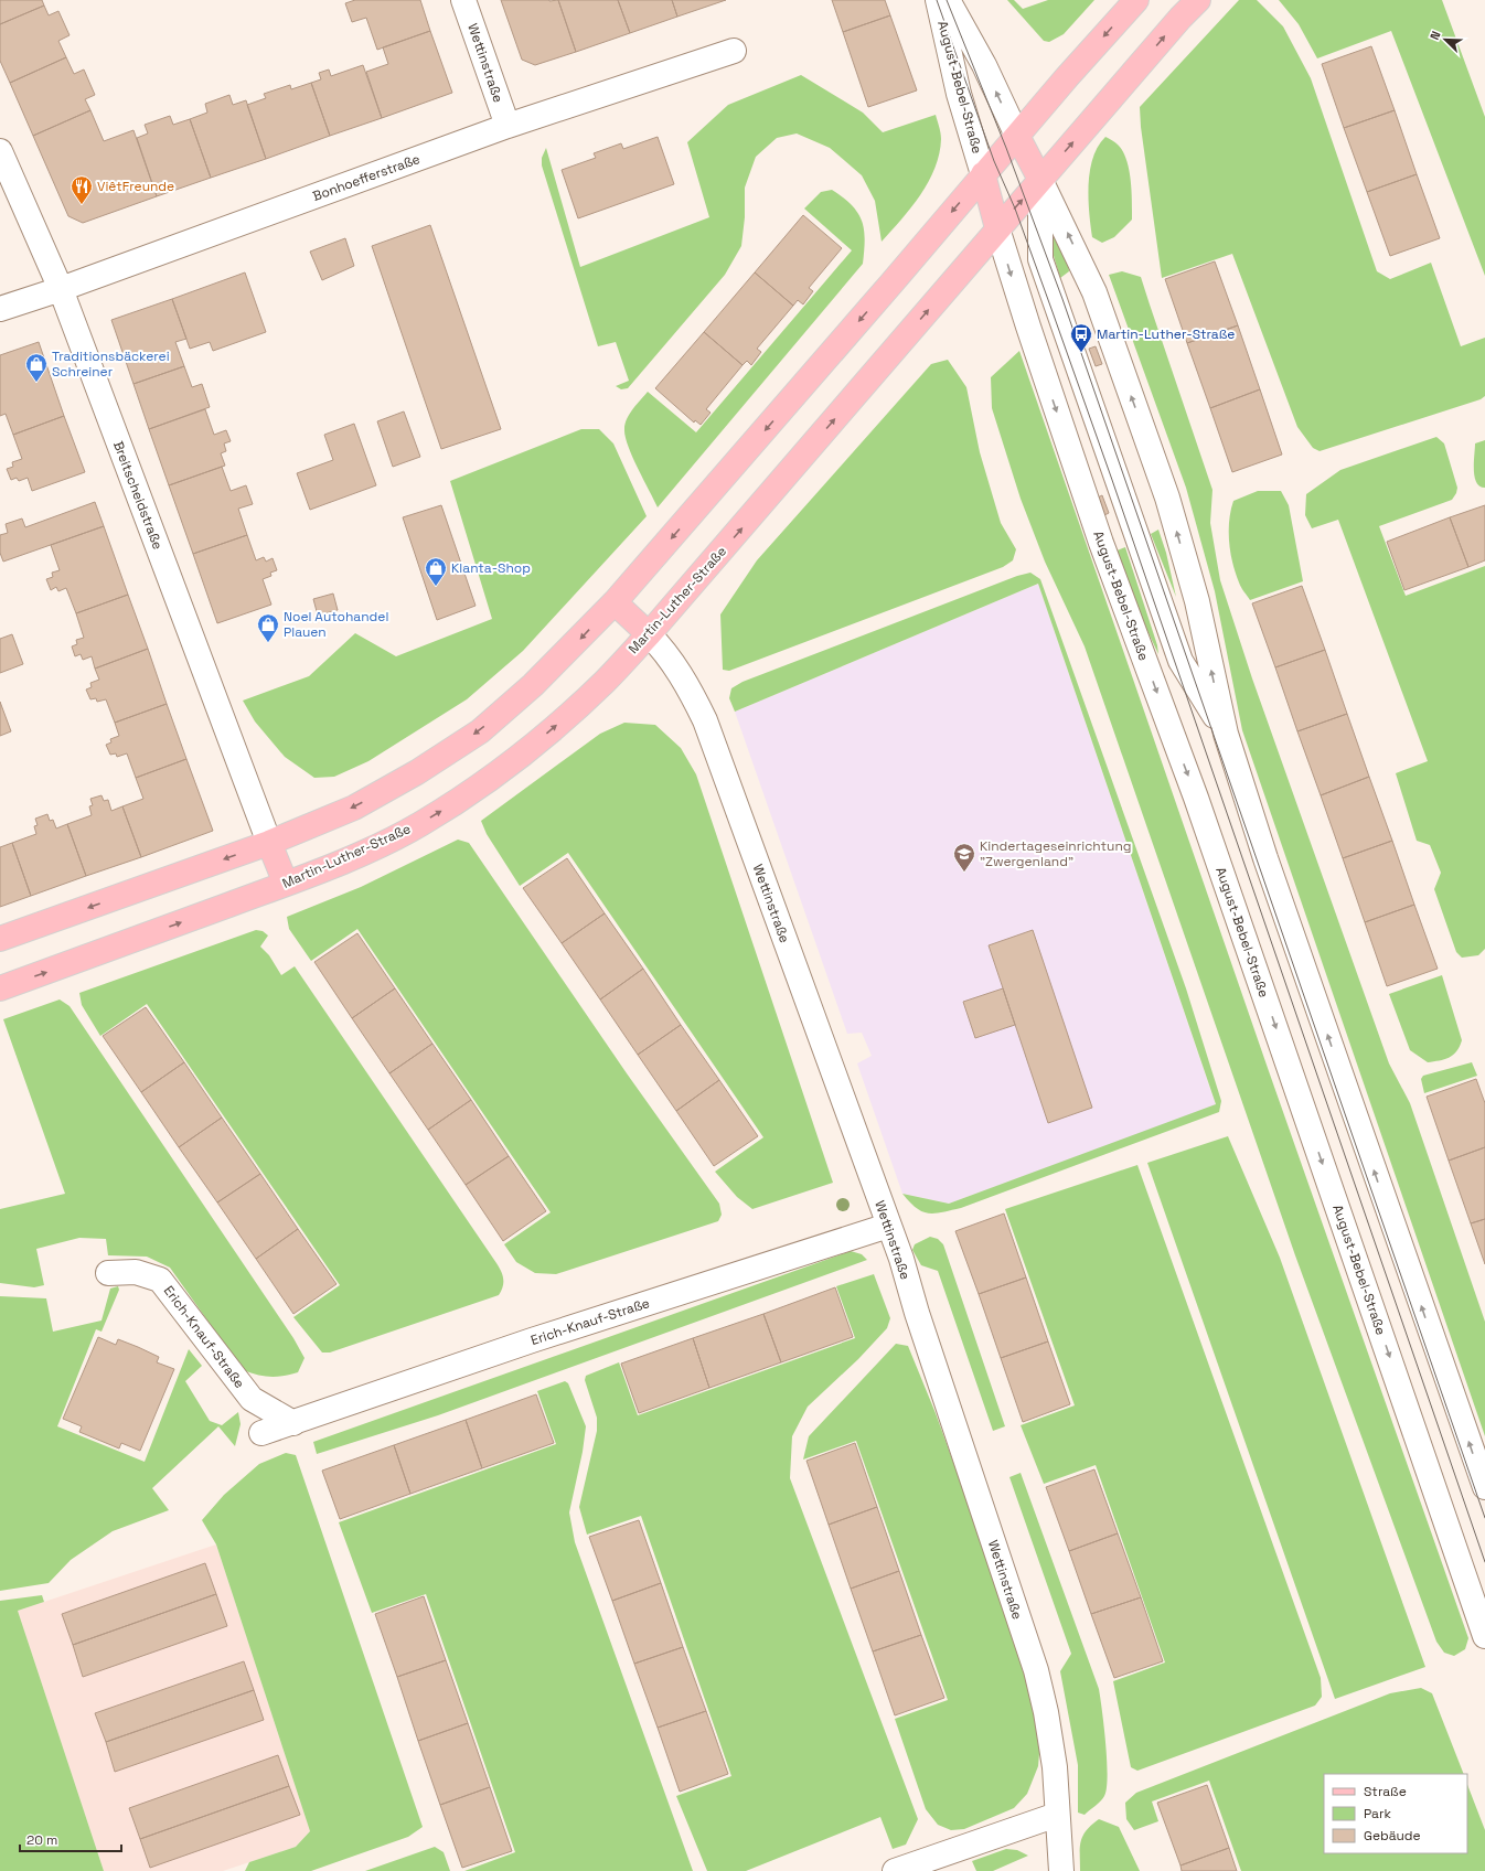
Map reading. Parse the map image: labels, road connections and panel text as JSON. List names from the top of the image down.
{
  "streets": {
    "main road": ["Martin-Luther-Straße"],
    "street": [
      "Wettinstraße",
      "August-Bebel-Straße",
      "Bonhoefferstraße",
      "Breitscheidstraße",
      "Erich-Knauf-Straße"
    ]
  },
  "crossings": [
    ["Wettinstraße", "Bonhoefferstraße"],
    ["Wettinstraße", "Martin-Luther-Straße"],
    ["Wettinstraße", "Erich-Knauf-Straße"],
    ["August-Bebel-Straße", "Martin-Luther-Straße"],
    ["Bonhoefferstraße", "Breitscheidstraße"]
  ],
  "places": {
    "restaurant": ["ViêtFreunde"],
    "bus stop": ["Martin-Luther-Straße"],
    "shop": ["Traditionsbäckerei Schreiner", "Klanta-Shop", "Noel Autohandel Plauen"],
    "school or university": ["Kindertageseinrichtung \"Zwergenland\""]
  },
  "legend": ["Straße", "Park", "Gebäude"],
  "scale_bar": "20 m",
  "north": "top left"
}
